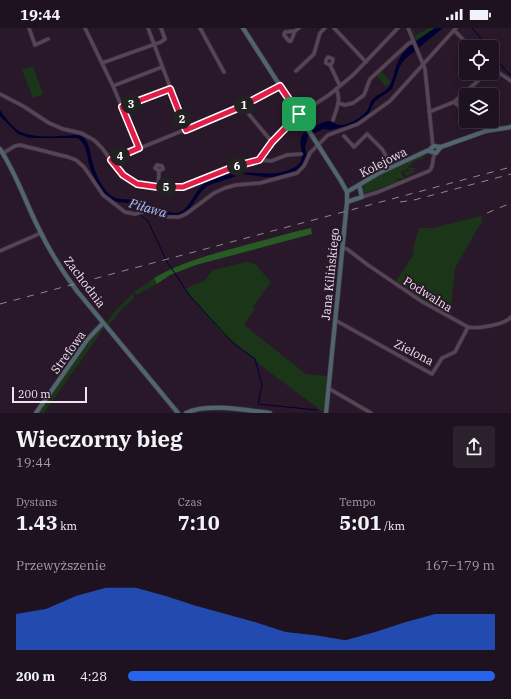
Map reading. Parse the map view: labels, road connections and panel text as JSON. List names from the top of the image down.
{
  "streets": {
    "street": [
      "Kolejowa",
      "Jana Kilińskiego",
      "Zachodnia",
      "Podwalna",
      "Strefowa",
      "Zielona"
    ]
  },
  "crossings": [
    ["Kolejowa", "Jana Kilińskiego"],
    ["Jana Kilińskiego", "Podwalna"],
    ["Jana Kilińskiego", "Zielona"],
    ["Zachodnia", "Strefowa"],
    ["Podwalna", "Zielona"]
  ],
  "water": ["Piława"],
  "scale_bar": "200 m",
  "page": {
    "status": "19:44",
    "pins": [
      "3",
      "1",
      "2",
      "4",
      "6",
      "5"
    ],
    "scale": "200 m",
    "heading": ["Wieczorny bieg", "19:44"],
    "stats": [
      ["Dystans", "1.43 km"],
      ["Czas", "7:10"],
      ["Tempo", "5:01 /km"]
    ],
    "chart": ["Przewyższenie", "167–179 m"],
    "list": [
      {
        "name": "200 m",
        "note": "4:28"
      }
    ]
  }
}
